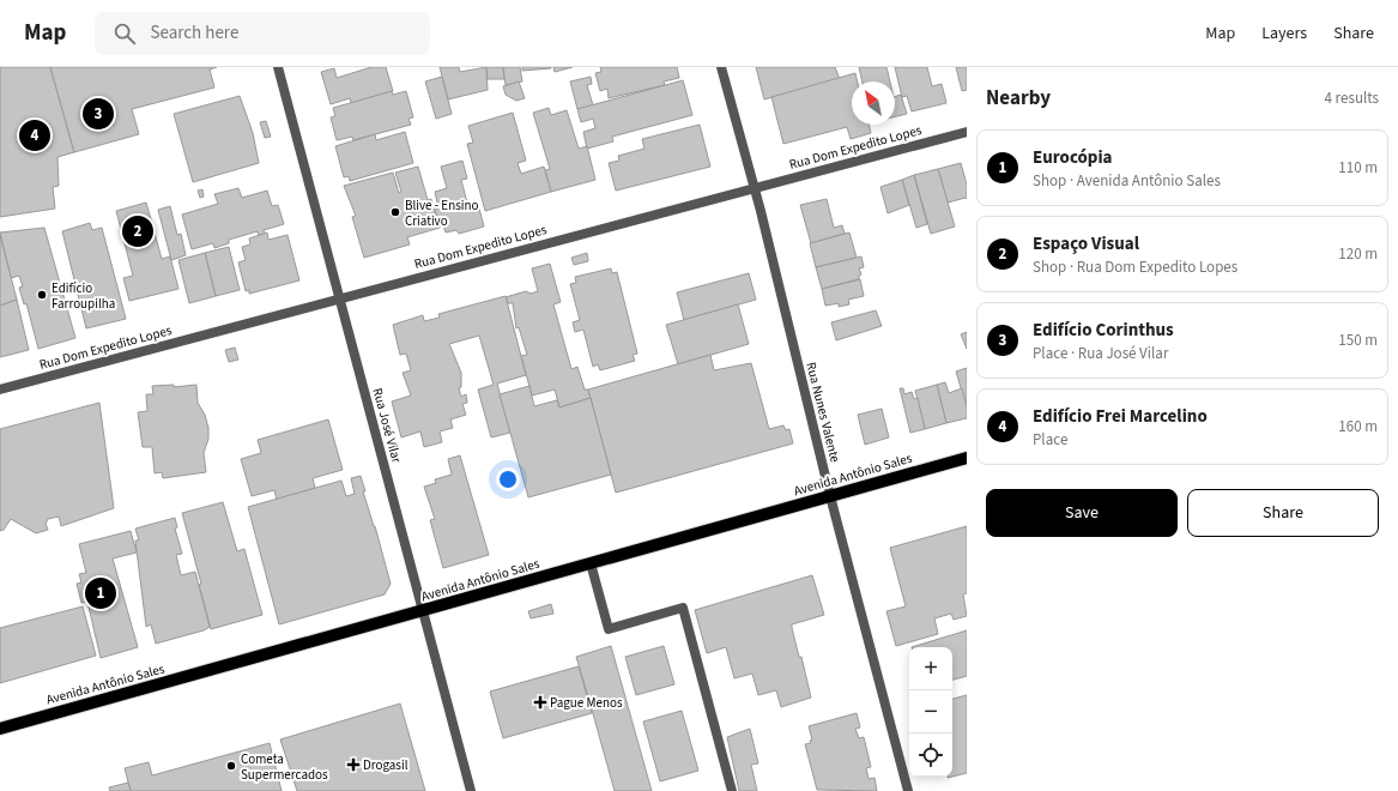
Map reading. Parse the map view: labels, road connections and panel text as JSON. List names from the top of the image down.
{
  "streets": {
    "main road": ["Avenida Antônio Sales"],
    "street": ["Rua Dom Expedito Lopes", "Rua Nunes Valente", "Rua José Vilar"]
  },
  "crossings": [
    ["Rua Dom Expedito Lopes", "Rua Nunes Valente"],
    ["Rua Dom Expedito Lopes", "Rua José Vilar"],
    ["Rua Nunes Valente", "Avenida Antônio Sales"],
    ["Rua José Vilar", "Avenida Antônio Sales"]
  ],
  "places": {
    "other": ["Blive - Ensino Criativo", "Edifício Farroupilha", "Cometa Supermercados"],
    "health": ["Pague Menos", "Drogasil"]
  },
  "north": "top left",
  "page": {
    "header": "Map",
    "search": "Search here",
    "nav": ["Map", "Layers", "Share"],
    "heading": ["Nearby", "4 results"],
    "pins": [
      "3",
      "4",
      "2",
      "1"
    ],
    "list": [
      {
        "mark": "1",
        "name": "Eurocópia",
        "note": "Shop · Avenida Antônio Sales",
        "value": "110 m"
      },
      {
        "mark": "2",
        "name": "Espaço Visual",
        "note": "Shop · Rua Dom Expedito Lopes",
        "value": "120 m"
      },
      {
        "mark": "3",
        "name": "Edifício Corinthus",
        "note": "Place · Rua José Vilar",
        "value": "150 m"
      },
      {
        "mark": "4",
        "name": "Edifício Frei Marcelino",
        "note": "Place",
        "value": "160 m"
      }
    ],
    "buttons": ["Save", "Share"],
    "map_buttons": ["+", "−"]
  }
}
